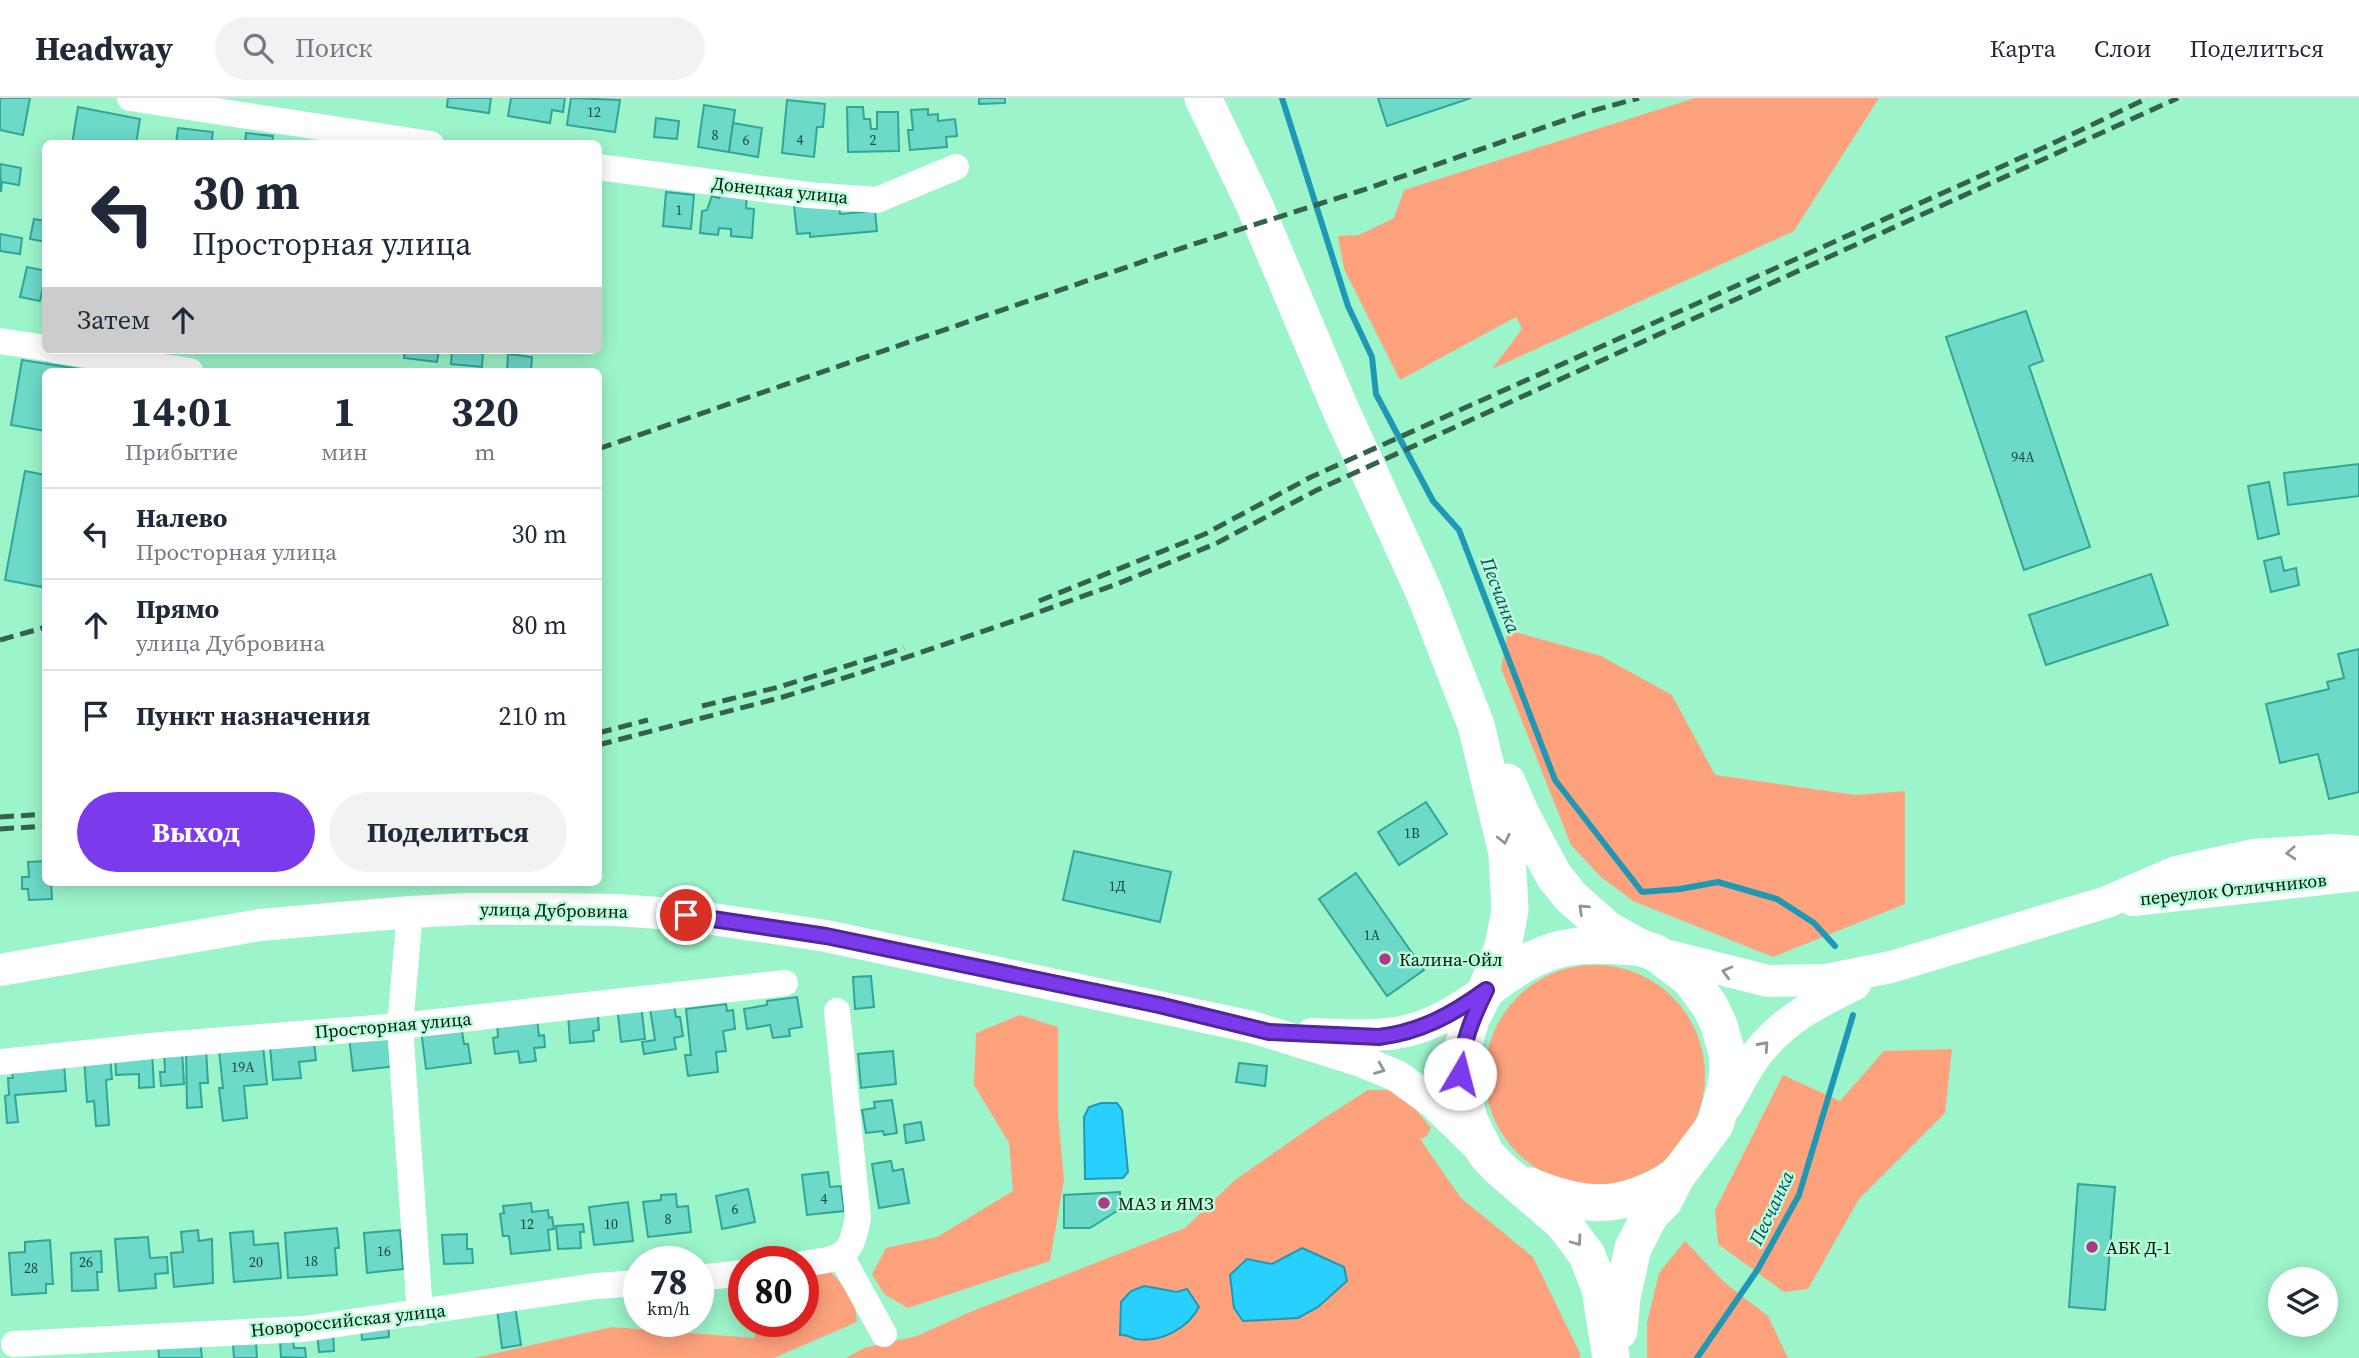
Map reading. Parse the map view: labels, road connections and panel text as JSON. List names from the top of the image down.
{
  "streets": {
    "main road": ["переулок Отличников", "улица Дубровина"],
    "street": ["Донецкая улица", "Просторная улица", "Новороссийская улица"]
  },
  "water": ["Песчанка"],
  "places": ["Калина-Ойл", "МАЗ и ЯМЗ", "АБК Д-1"],
  "house_numbers": [
    "12",
    "8",
    "6",
    "4",
    "2",
    "1",
    "94А",
    "1В",
    "1Д",
    "1А",
    "19А",
    "4",
    "6",
    "8",
    "12",
    "10",
    "16",
    "18",
    "26",
    "20",
    "28"
  ],
  "page": {
    "header": "Headway",
    "search": "Поиск",
    "nav": ["Карта", "Слои", "Поделиться"],
    "turn": ["30 m", "Просторная улица"],
    "then": "Затем",
    "eta": [
      "14:01",
      "Прибытие",
      "1",
      "мин",
      "320",
      "m"
    ],
    "list": [
      {
        "name": "Налево",
        "note": "Просторная улица",
        "value": "30 m"
      },
      {
        "name": "Прямо",
        "note": "улица Дубровина",
        "value": "80 m"
      },
      {
        "name": "Пункт назначения",
        "value": "210 m"
      }
    ],
    "buttons": ["Выход", "Поделиться"],
    "speed": "78 km/h",
    "limit": "80"
  }
}
